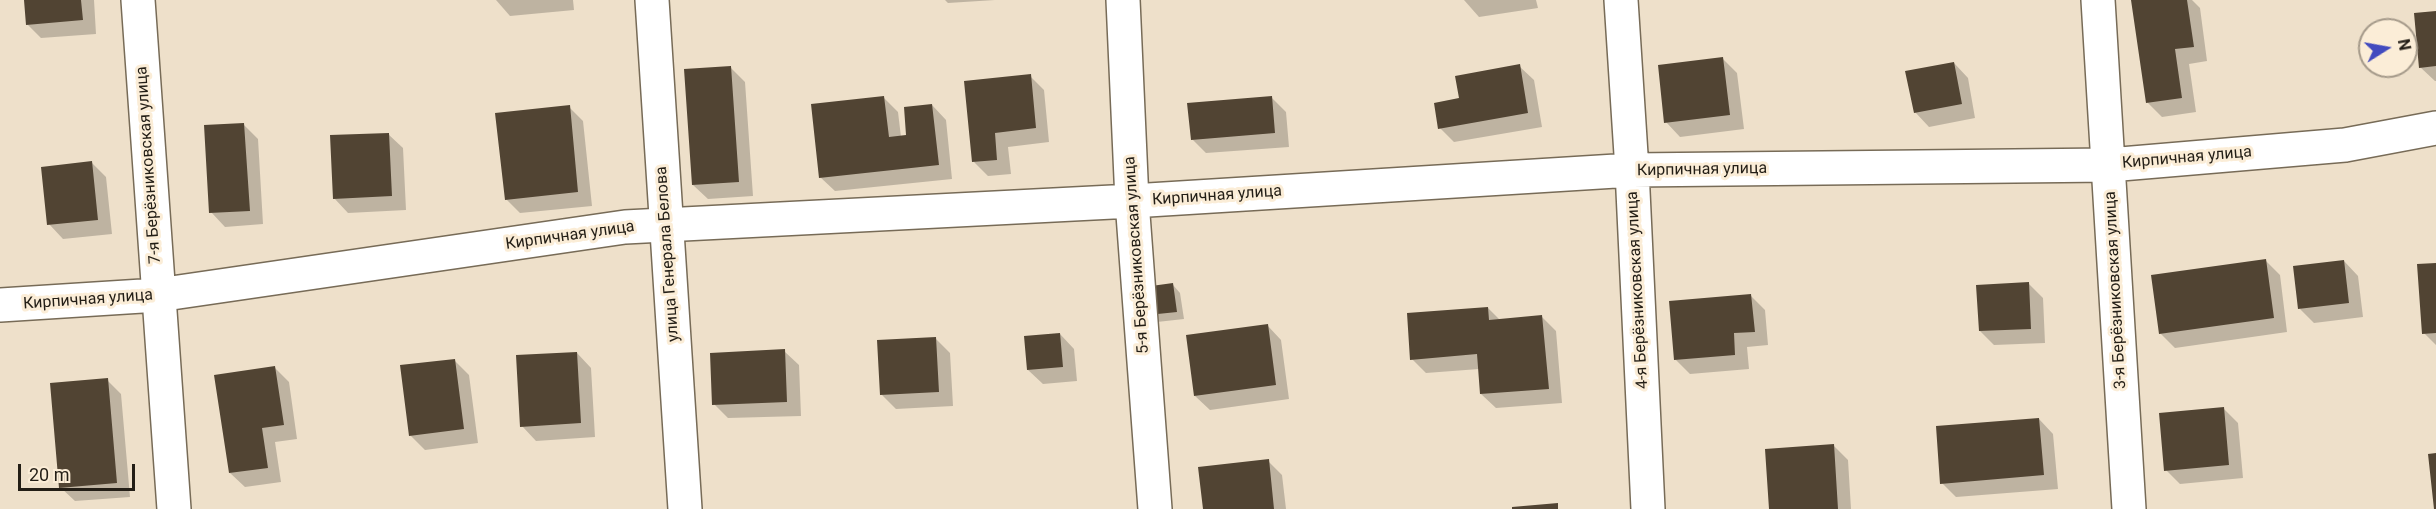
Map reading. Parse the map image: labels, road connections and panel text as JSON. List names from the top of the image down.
{
  "streets": {
    "street": [
      "Кирпичная улица",
      "7-я Берёзниковская улица",
      "улица Генерала Белова",
      "5-я Берёзниковская улица",
      "4-я Берёзниковская улица",
      "3-я Берёзниковская улица"
    ]
  },
  "crossings": [
    ["Кирпичная улица", "7-я Берёзниковская улица"],
    ["Кирпичная улица", "улица Генерала Белова"],
    ["Кирпичная улица", "5-я Берёзниковская улица"],
    ["Кирпичная улица", "4-я Берёзниковская улица"],
    ["Кирпичная улица", "3-я Берёзниковская улица"]
  ],
  "scale_bar": "20 m",
  "north": "right"
}
